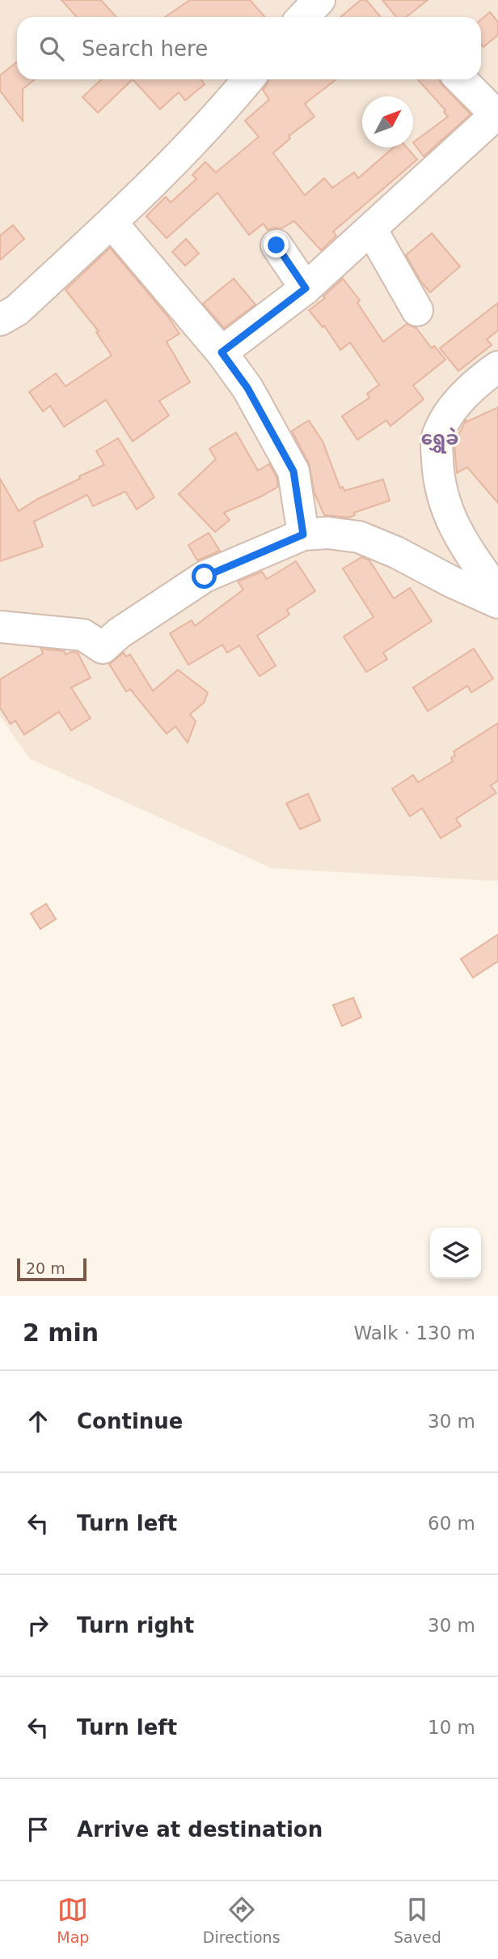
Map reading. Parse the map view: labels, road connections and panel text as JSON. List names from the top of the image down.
{
  "districts": ["ရွှေခဲ"],
  "scale_bar": "20 m",
  "north": "top right",
  "page": {
    "search": "Search here",
    "scale": "20 m",
    "heading": ["2 min", "Walk · 130 m"],
    "list": [
      ["Continue", "30 m"],
      ["Turn left", "60 m"],
      ["Turn right", "30 m"],
      ["Turn left", "10 m"],
      "Arrive at destination"
    ],
    "nav": ["Map", "Directions", "Saved"]
  }
}
